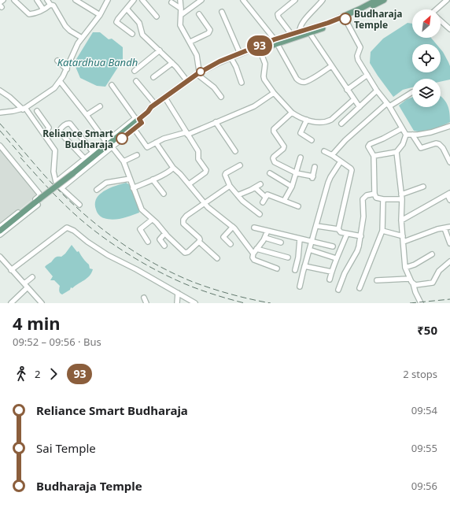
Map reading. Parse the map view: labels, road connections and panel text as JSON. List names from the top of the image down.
{
  "water": ["Katardhua Bandh"],
  "places": ["Budharaja Temple", "Reliance Smart Budharaja"],
  "lines": ["bus line 93"],
  "north": "top right",
  "page": {
    "on_map": "93",
    "heading": ["4 min", "09:52 – 09:56 · Bus", "₹50"],
    "legs": ["2", "93", "2 stops"],
    "list": [
      {
        "name": "Reliance Smart Budharaja",
        "value": "09:54"
      },
      {
        "name": "Sai Temple",
        "value": "09:55"
      },
      {
        "name": "Budharaja Temple",
        "value": "09:56"
      }
    ]
  }
}
